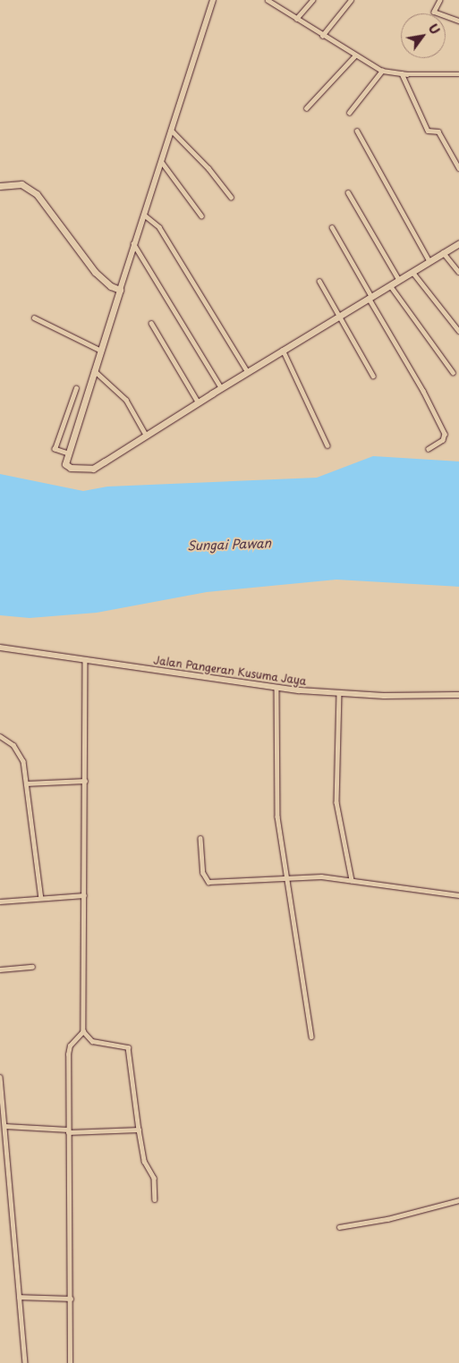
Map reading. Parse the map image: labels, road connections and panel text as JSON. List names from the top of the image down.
{
  "streets": {
    "street": ["Jalan Pangeran Kusuma Jaya"]
  },
  "water": ["Sungai Pawan"],
  "north": "top right"
}
